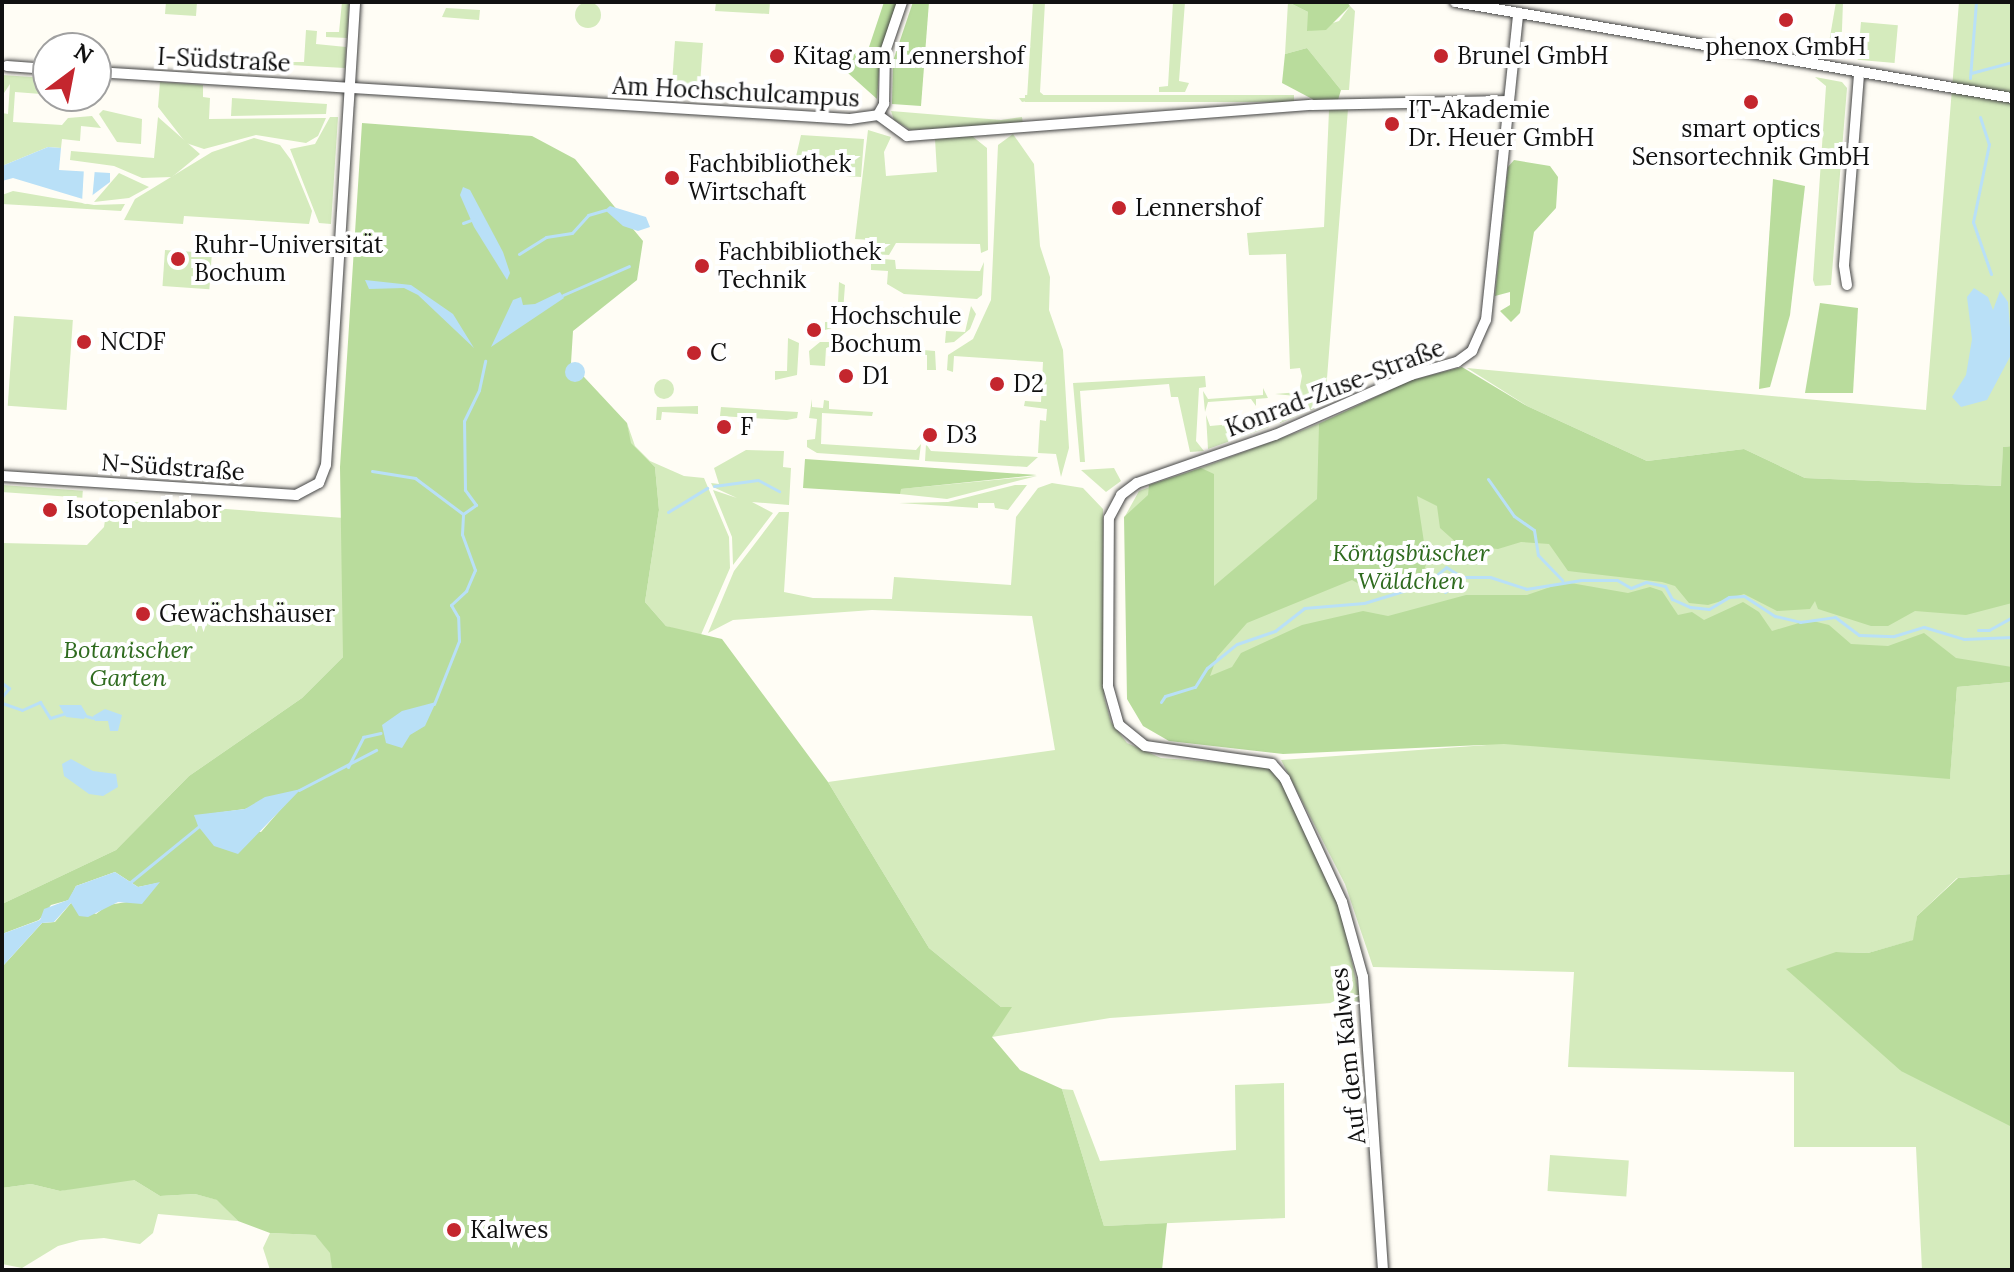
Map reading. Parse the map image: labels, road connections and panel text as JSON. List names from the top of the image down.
{
  "streets": {
    "street": [
      "I-Südstraße",
      "Am Hochschulcampus",
      "Konrad-Zuse-Straße",
      "N-Südstraße",
      "Auf dem Kalwes"
    ]
  },
  "crossings": [
    ["I-Südstraße", "Am Hochschulcampus"],
    ["I-Südstraße", "N-Südstraße"],
    ["Am Hochschulcampus", "Konrad-Zuse-Straße"],
    ["Am Hochschulcampus", "N-Südstraße"],
    ["Konrad-Zuse-Straße", "Auf dem Kalwes"]
  ],
  "parks": ["Königsbüscher Wäldchen", "Botanischer Garten"],
  "places": [
    "phenox GmbH",
    "Kitag am Lennershof",
    "Brunel GmbH",
    "smart optics Sensortechnik GmbH",
    "IT-Akademie Dr. Heuer GmbH",
    "Fachbibliothek Wirtschaft",
    "Lennershof",
    "Ruhr-Universität Bochum",
    "Fachbibliothek Technik",
    "Hochschule Bochum",
    "NCDF",
    "C",
    "D1",
    "D2",
    "F",
    "D3",
    "Isotopenlabor",
    "Gewächshäuser",
    "Kalwes"
  ],
  "north": "top right"
}
